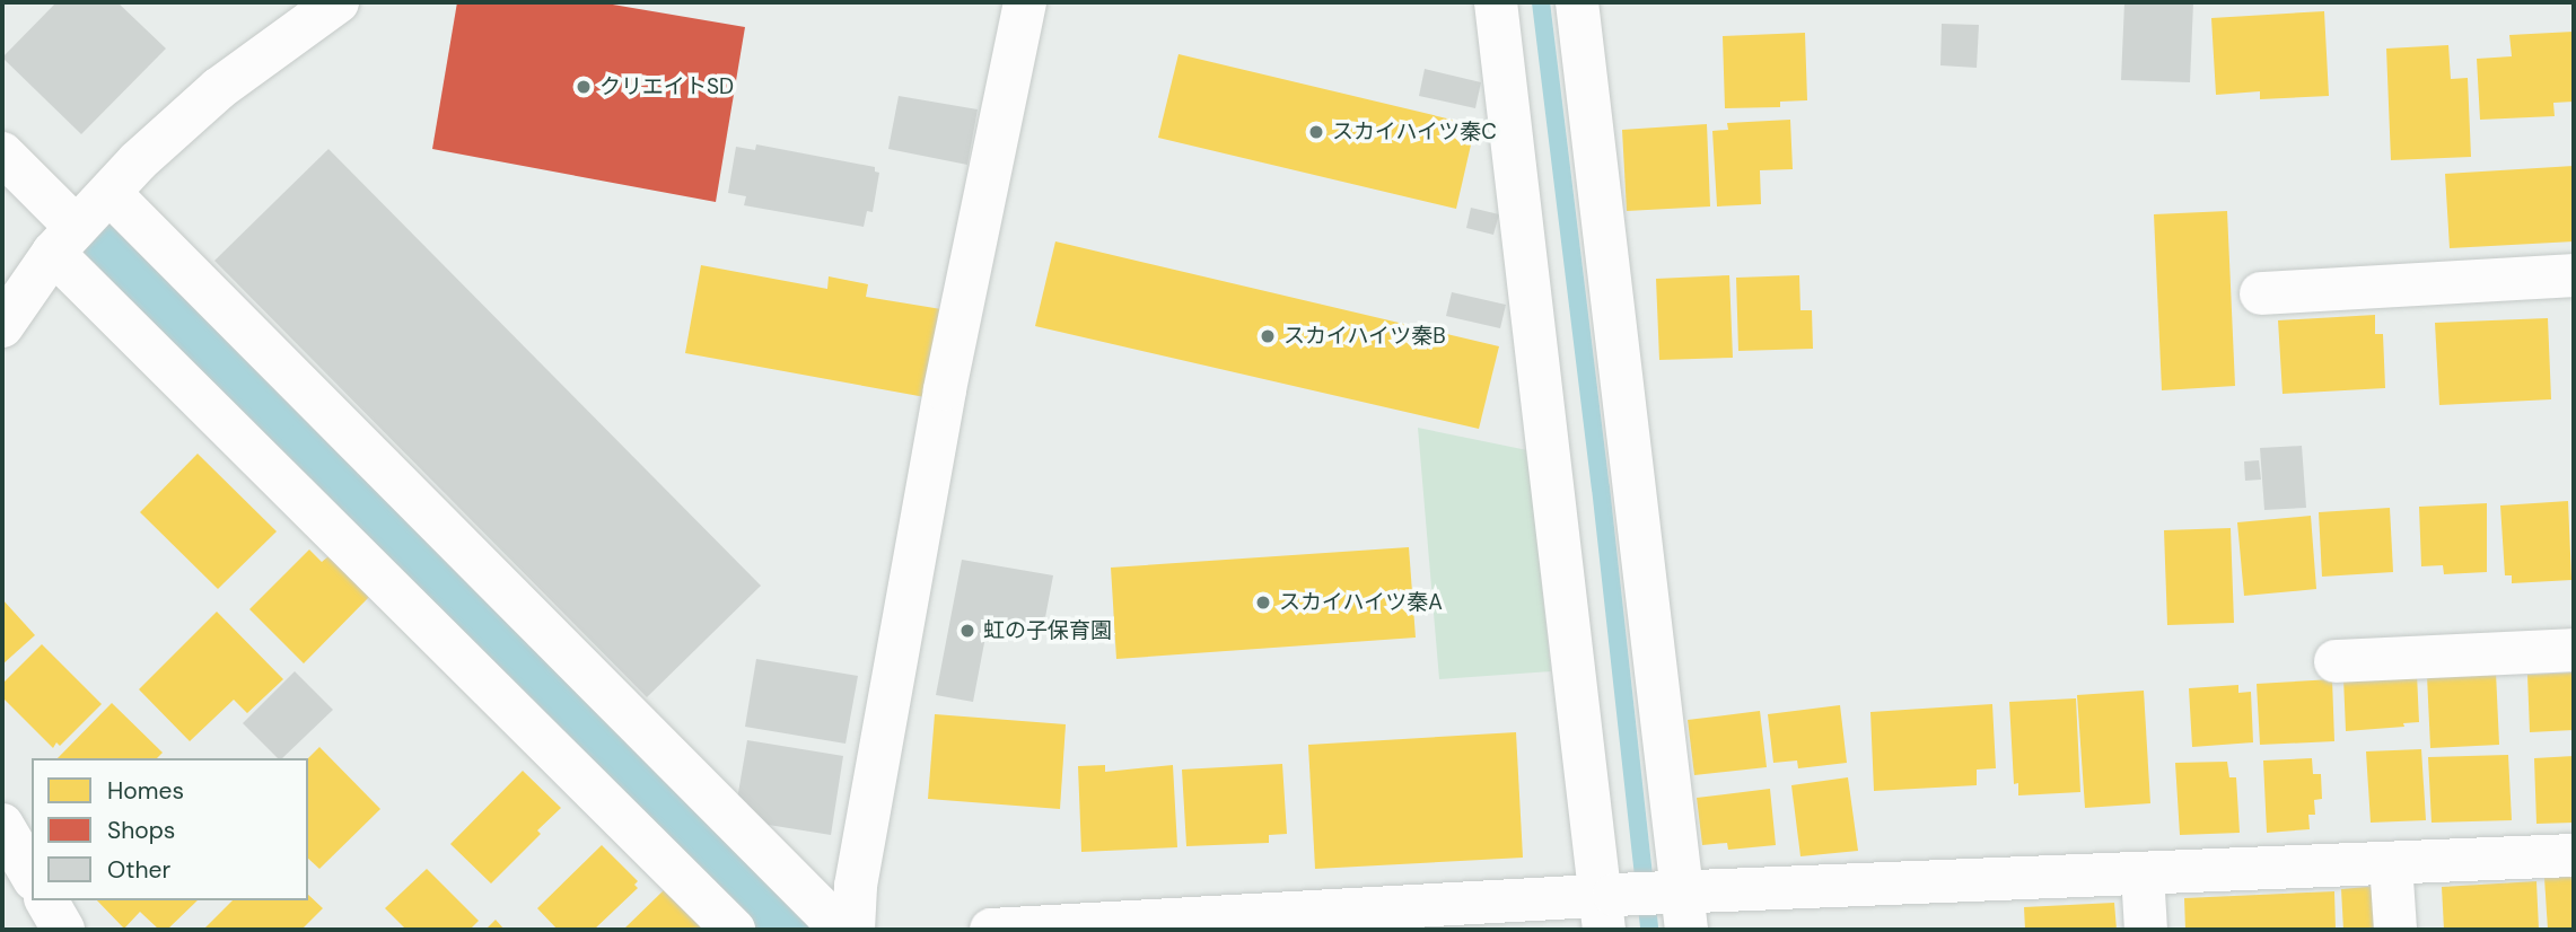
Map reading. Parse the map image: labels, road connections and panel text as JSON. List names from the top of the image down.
{
  "places": [
    "クリエイトSD",
    "スカイハイツ秦C",
    "スカイハイツ秦B",
    "スカイハイツ秦A",
    "虹の子保育園"
  ],
  "legend": ["Homes", "Shops", "Other"]
}
